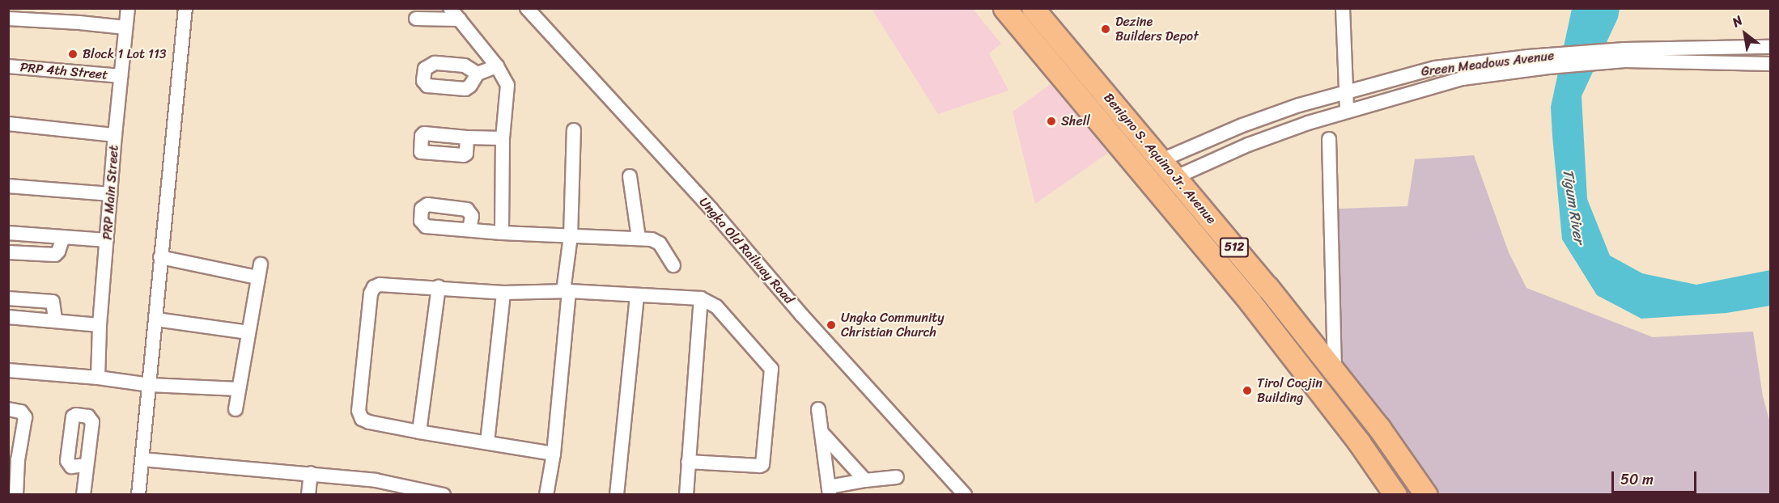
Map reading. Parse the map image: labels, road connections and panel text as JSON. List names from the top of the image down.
{
  "streets": {
    "main road": ["Benigno S. Aquino Jr. Avenue", "512"],
    "street": [
      "Green Meadows Avenue",
      "PRP 4th Street",
      "PRP Main Street",
      "Ungka Old Railway Road"
    ]
  },
  "crossings": [
    ["Green Meadows Avenue", "Benigno S. Aquino Jr. Avenue"],
    ["PRP 4th Street", "PRP Main Street"]
  ],
  "water": ["Tigum River"],
  "places": [
    "Dezine Builders Depot",
    "Block 1 Lot 113",
    "Shell",
    "Ungka Community Christian Church",
    "Tirol Cocjin Building"
  ],
  "scale_bar": "50 m",
  "north": "top left"
}
